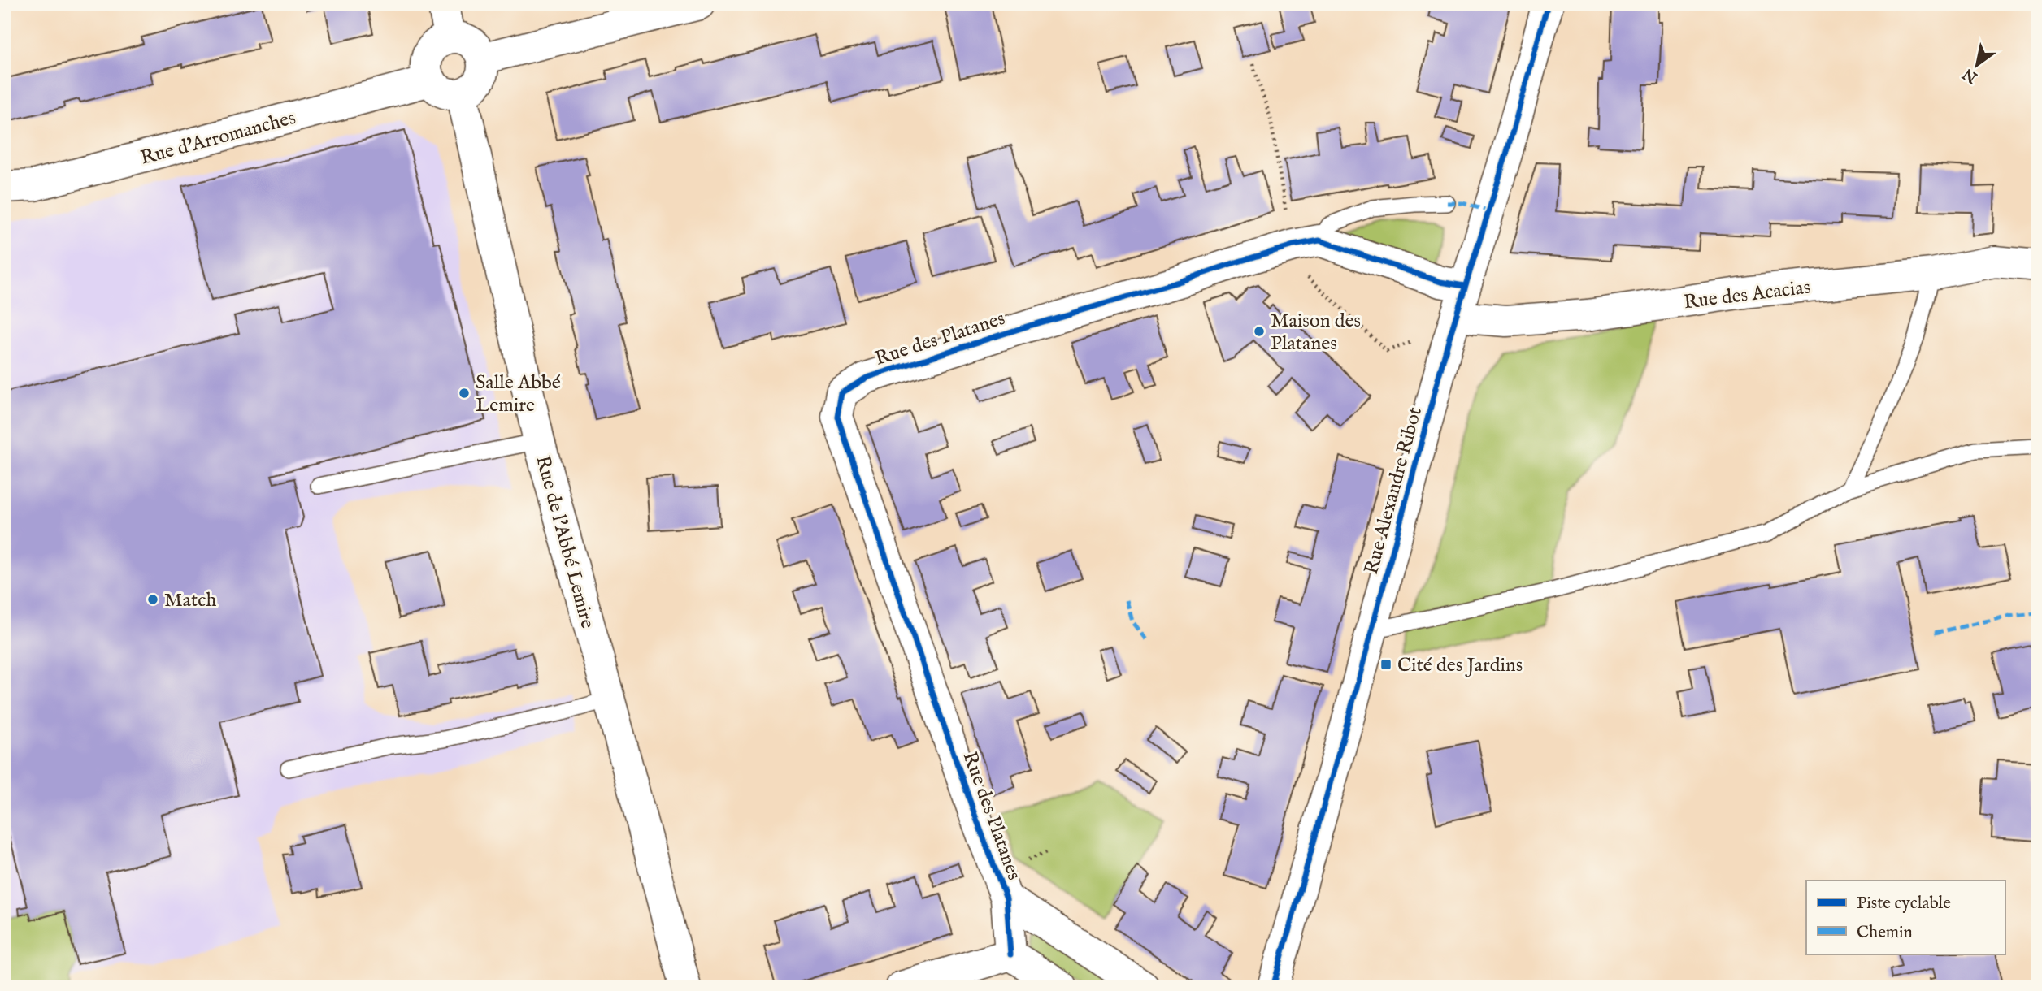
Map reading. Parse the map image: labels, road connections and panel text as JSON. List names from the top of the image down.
{
  "streets": {
    "street": [
      "Rue d'Arromanches",
      "Rue des Acacias",
      "Rue des Platanes",
      "Rue Alexandre Ribot",
      "Rue de l'Abbé Lemire"
    ]
  },
  "crossings": [
    ["Rue d'Arromanches", "Rue de l'Abbé Lemire"],
    ["Rue des Acacias", "Rue des Platanes"],
    ["Rue des Acacias", "Rue Alexandre Ribot"],
    ["Rue des Platanes", "Rue Alexandre Ribot"]
  ],
  "places": {
    "other": ["Maison des Platanes", "Salle Abbé Lemire", "Match"],
    "transit": ["Cité des Jardins"]
  },
  "legend": ["Piste cyclable", "Chemin"],
  "north": "bottom left"
}
